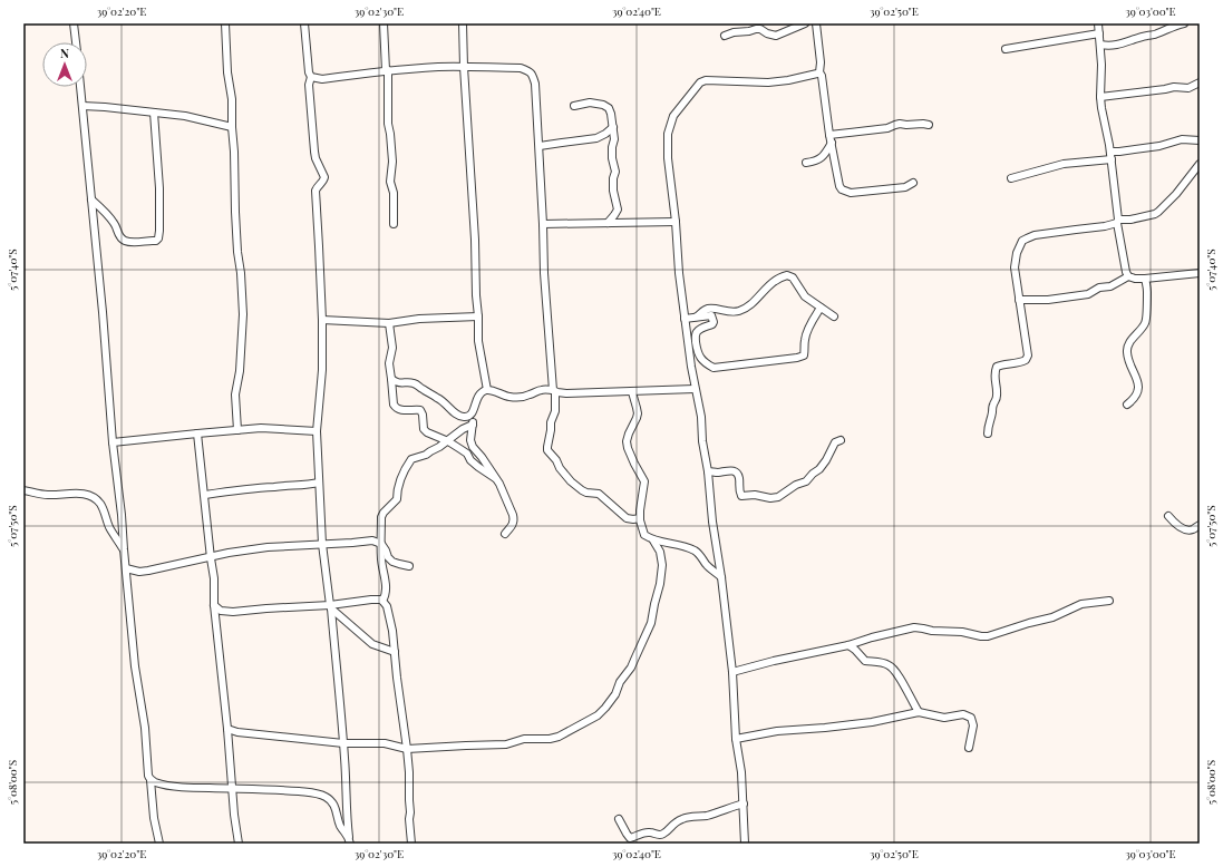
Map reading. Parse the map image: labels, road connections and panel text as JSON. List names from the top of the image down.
{
  "north": "top",
  "coordinates": [
    "39°02'20\"E",
    "39°02'30\"E",
    "39°02'40\"E",
    "39°02'50\"E",
    "39°03'00\"E",
    "5°07'40\"S",
    "5°07'50\"S",
    "5°08'00\"S"
  ]
}
